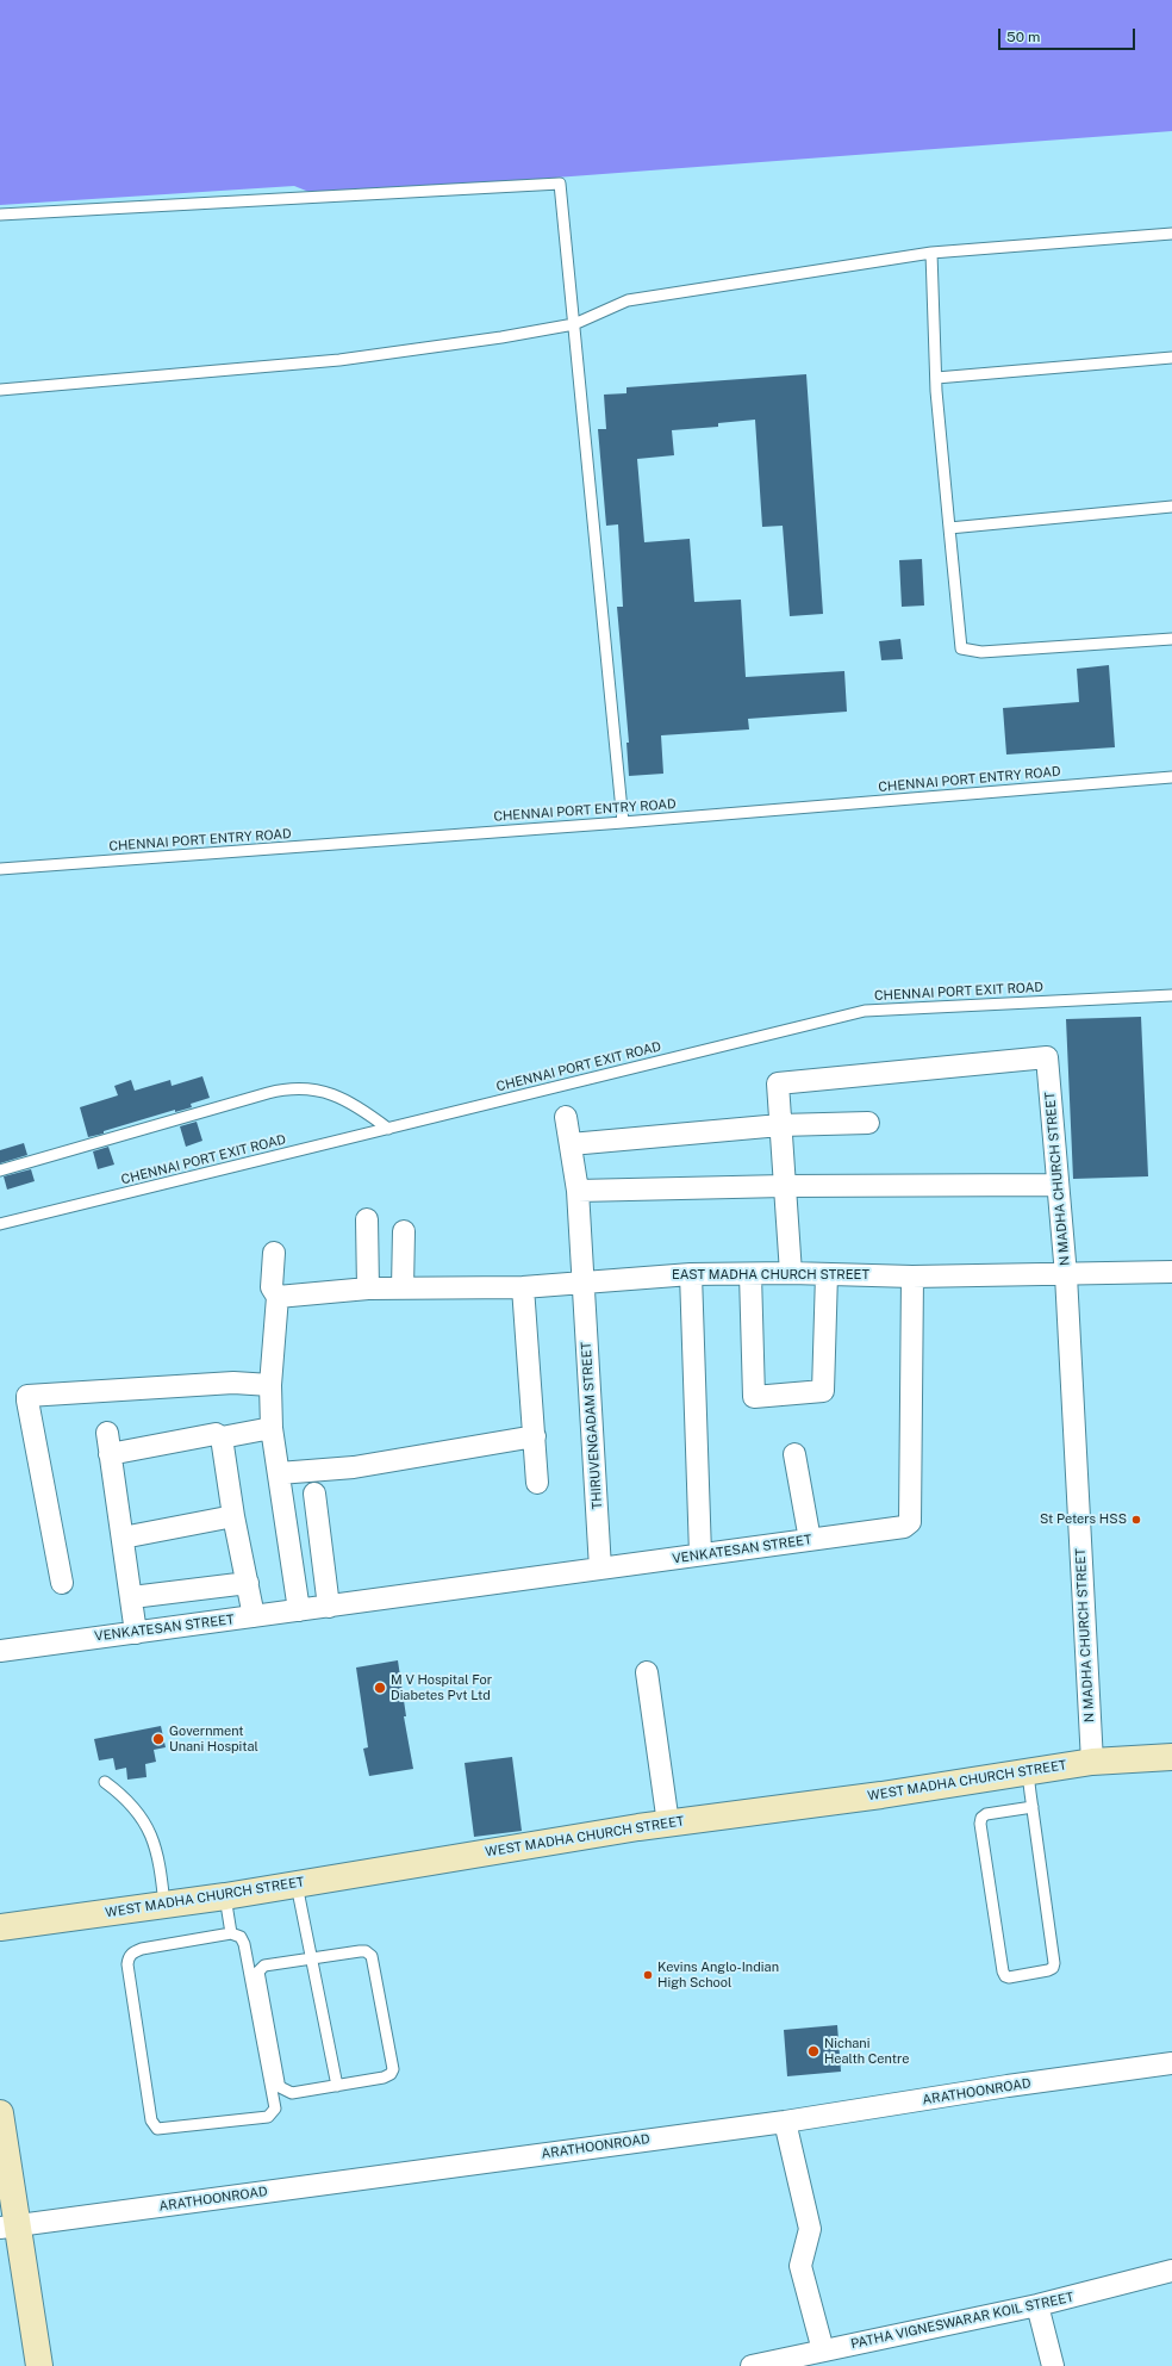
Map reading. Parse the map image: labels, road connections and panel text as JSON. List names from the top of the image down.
{
  "streets": {
    "main road": ["WEST MADHA CHURCH STREET"],
    "street": [
      "N MADHA CHURCH STREET",
      "EAST MADHA CHURCH STREET",
      "THIRUVENGADAM STREET",
      "VENKATESAN STREET",
      "ARATHOONROAD",
      "PATHA VIGNESWARAR KOIL STREET"
    ],
    "lane": ["CHENNAI PORT ENTRY ROAD", "CHENNAI PORT EXIT ROAD"]
  },
  "crossings": [
    ["N MADHA CHURCH STREET", "EAST MADHA CHURCH STREET"],
    ["N MADHA CHURCH STREET", "WEST MADHA CHURCH STREET"],
    ["EAST MADHA CHURCH STREET", "THIRUVENGADAM STREET"],
    ["EAST MADHA CHURCH STREET", "VENKATESAN STREET"],
    ["THIRUVENGADAM STREET", "VENKATESAN STREET"]
  ],
  "places": [
    "St Peters HSS",
    "M V Hospital For Diabetes Pvt Ltd",
    "Government Unani Hospital",
    "Kevins Anglo-Indian High School",
    "Nichani Health Centre"
  ],
  "scale_bar": "50 m"
}
